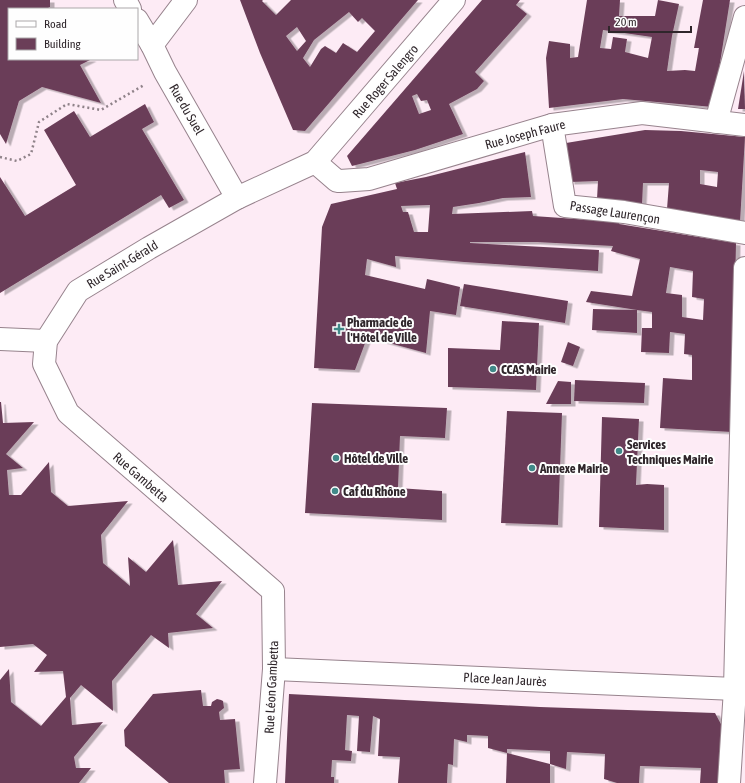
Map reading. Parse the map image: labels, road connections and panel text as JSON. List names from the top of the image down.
{
  "streets": {
    "street": [
      "Rue Roger Salengro",
      "Rue du Suel",
      "Rue Joseph Faure",
      "Passage Laurençon",
      "Rue Saint-Gérald",
      "Rue Gambetta",
      "Place Jean Jaurès",
      "Rue Léon Gambetta"
    ]
  },
  "crossings": [
    ["Rue Roger Salengro", "Rue Joseph Faure"],
    ["Rue Roger Salengro", "Rue Saint-Gérald"],
    ["Rue du Suel", "Rue Saint-Gérald"],
    ["Rue Joseph Faure", "Passage Laurençon"],
    ["Rue Joseph Faure", "Rue Saint-Gérald"],
    ["Rue Saint-Gérald", "Rue Gambetta"],
    ["Rue Gambetta", "Rue Léon Gambetta"],
    ["Place Jean Jaurès", "Rue Léon Gambetta"]
  ],
  "places": {
    "health": ["Pharmacie de l'Hôtel de Ville"],
    "other": [
      "CCAS Mairie",
      "Services Techniques Mairie",
      "Hôtel de Ville",
      "Annexe Mairie",
      "Caf du Rhône"
    ]
  },
  "legend": ["Road", "Building"],
  "scale_bar": "20 m"
}
